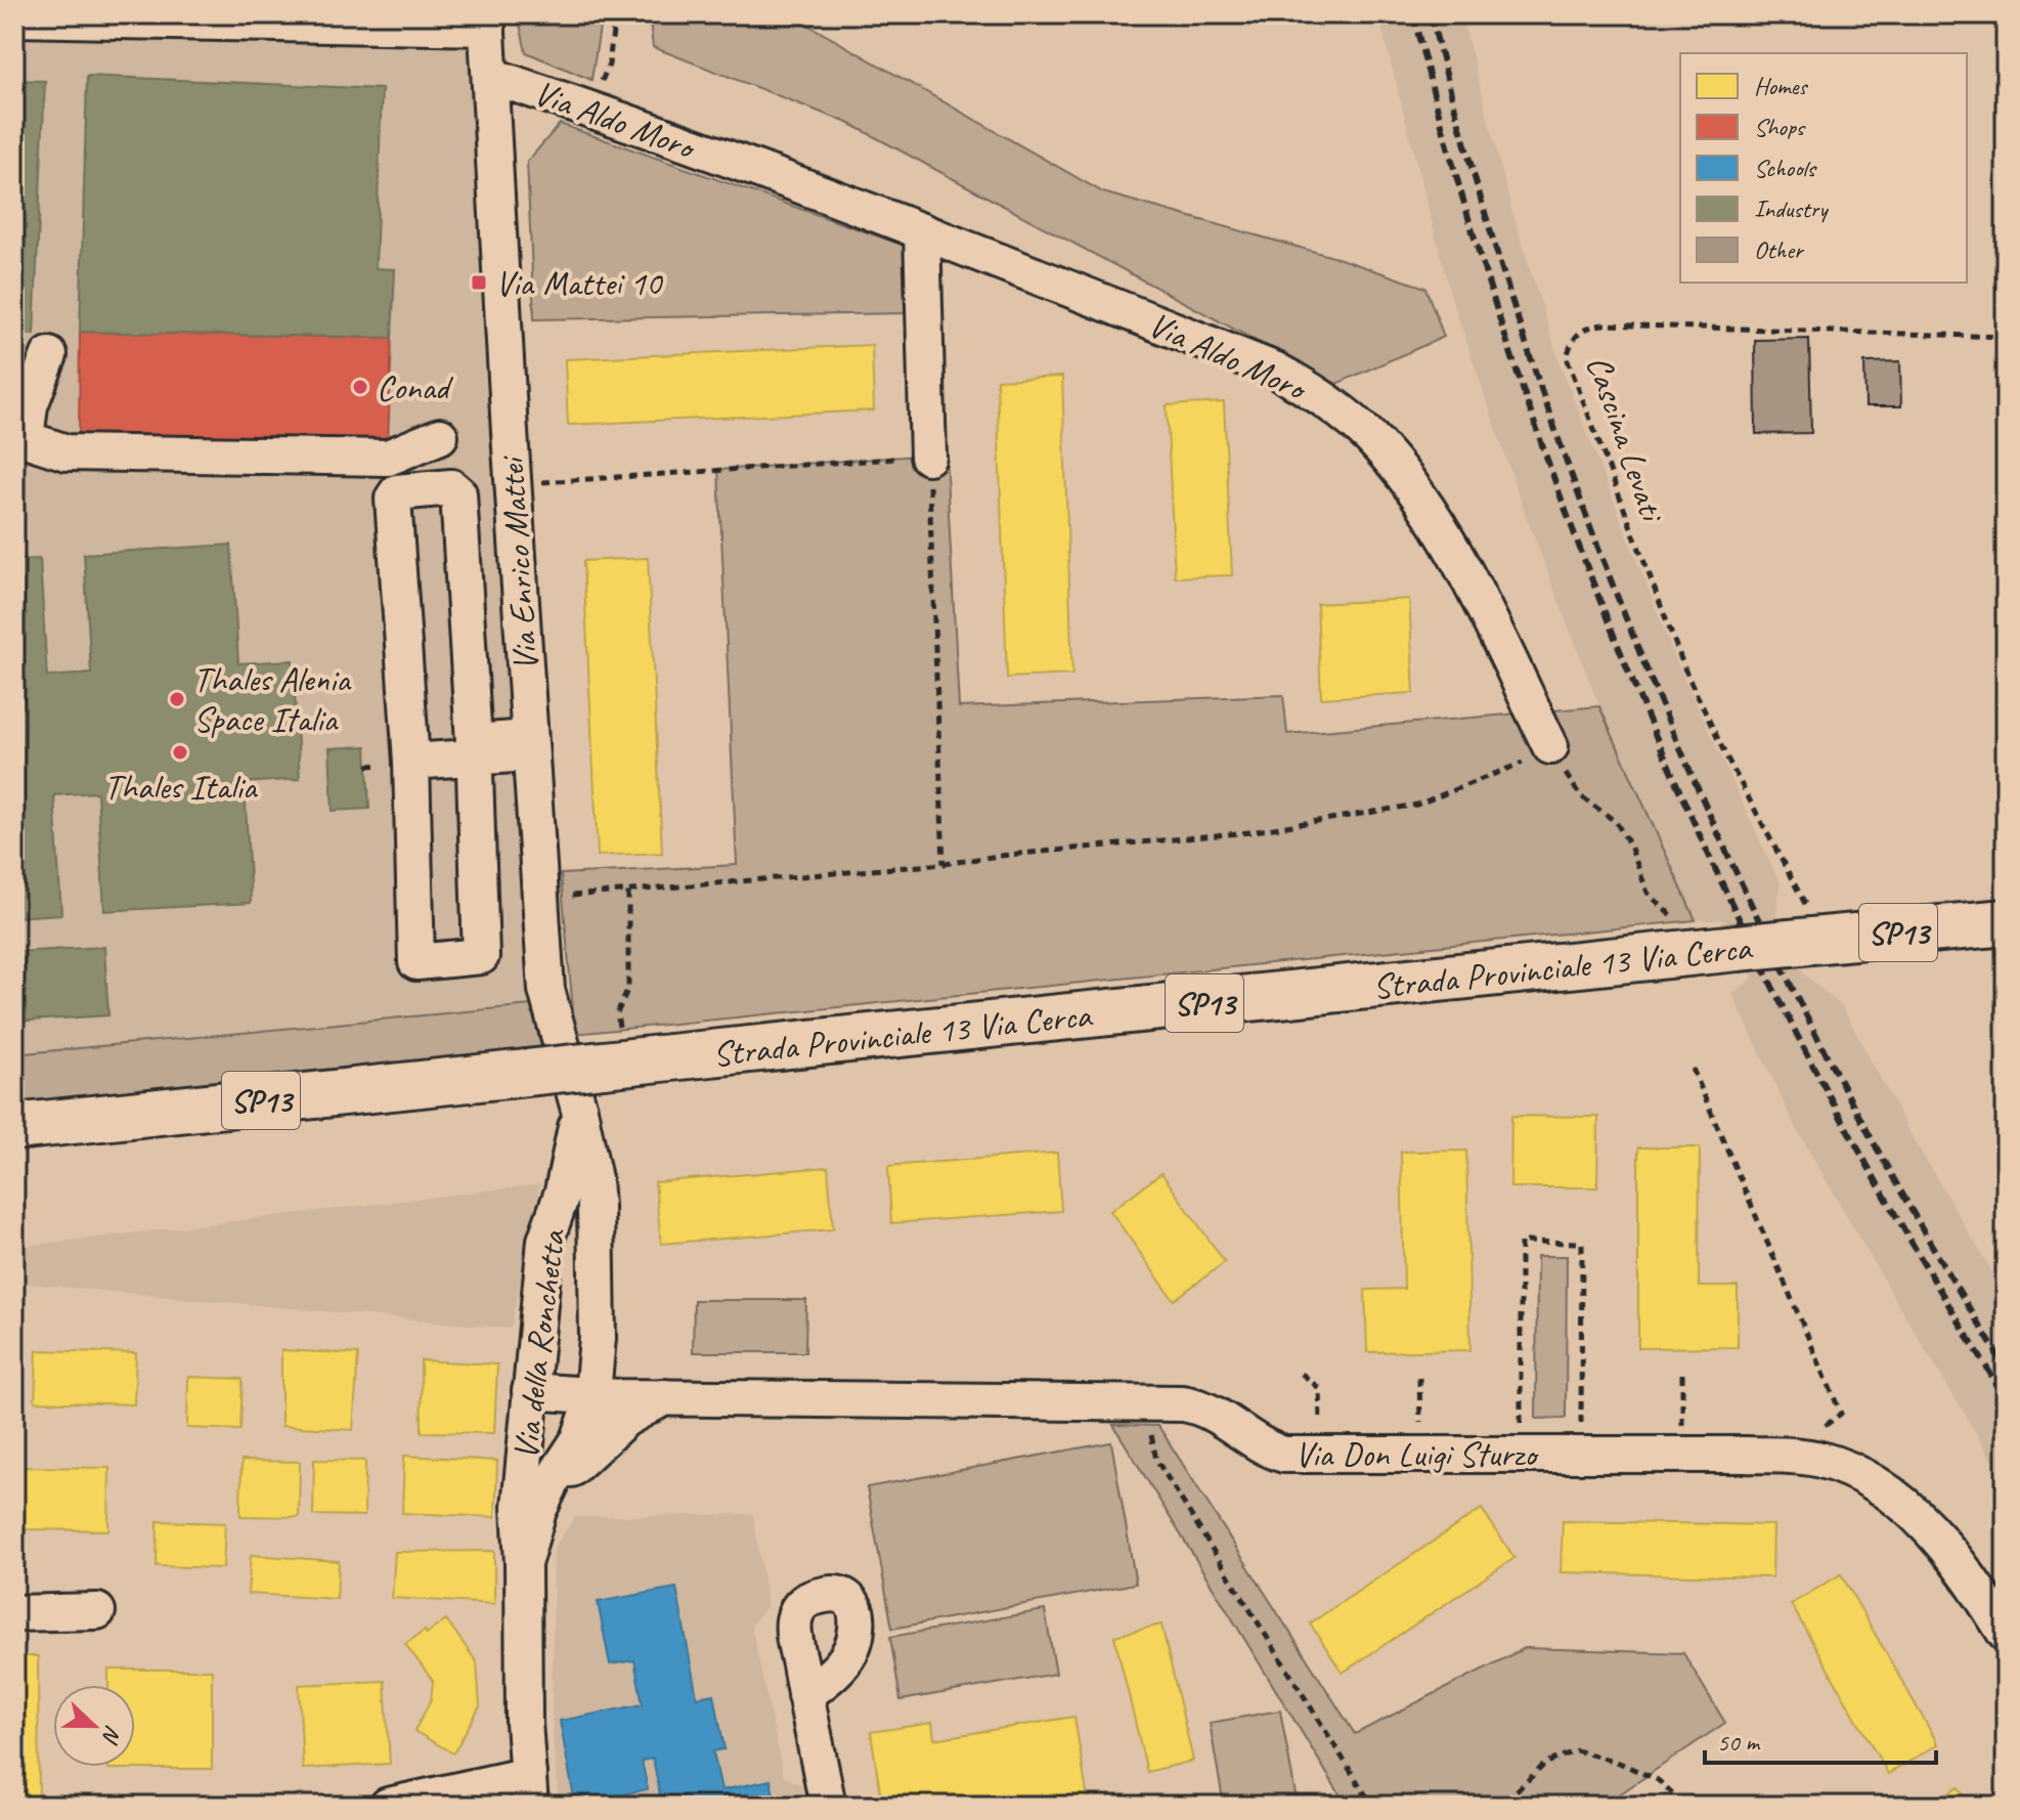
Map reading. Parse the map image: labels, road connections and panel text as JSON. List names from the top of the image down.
{
  "streets": {
    "main road": ["SP13", "Strada Provinciale 13 Via Cerca"],
    "street": [
      "Via Aldo Moro",
      "Via Enrico Mattei",
      "Via della Ronchetta",
      "Via Don Luigi Sturzo"
    ],
    "path": ["Cascina Levati"]
  },
  "crossings": [
    ["Via Aldo Moro", "Via Enrico Mattei"],
    ["Cascina Levati", "SP13"],
    ["Cascina Levati", "Strada Provinciale 13 Via Cerca"],
    ["Via Enrico Mattei", "Via della Ronchetta"],
    ["SP13", "Strada Provinciale 13 Via Cerca"],
    ["Via della Ronchetta", "Via Don Luigi Sturzo"]
  ],
  "places": {
    "transit": ["Via Mattei 10"],
    "other": ["Conad", "Thales Alenia Space Italia", "Thales Italia"]
  },
  "legend": [
    "Homes",
    "Shops",
    "Schools",
    "Industry",
    "Other"
  ],
  "scale_bar": "50 m",
  "north": "right"
}
